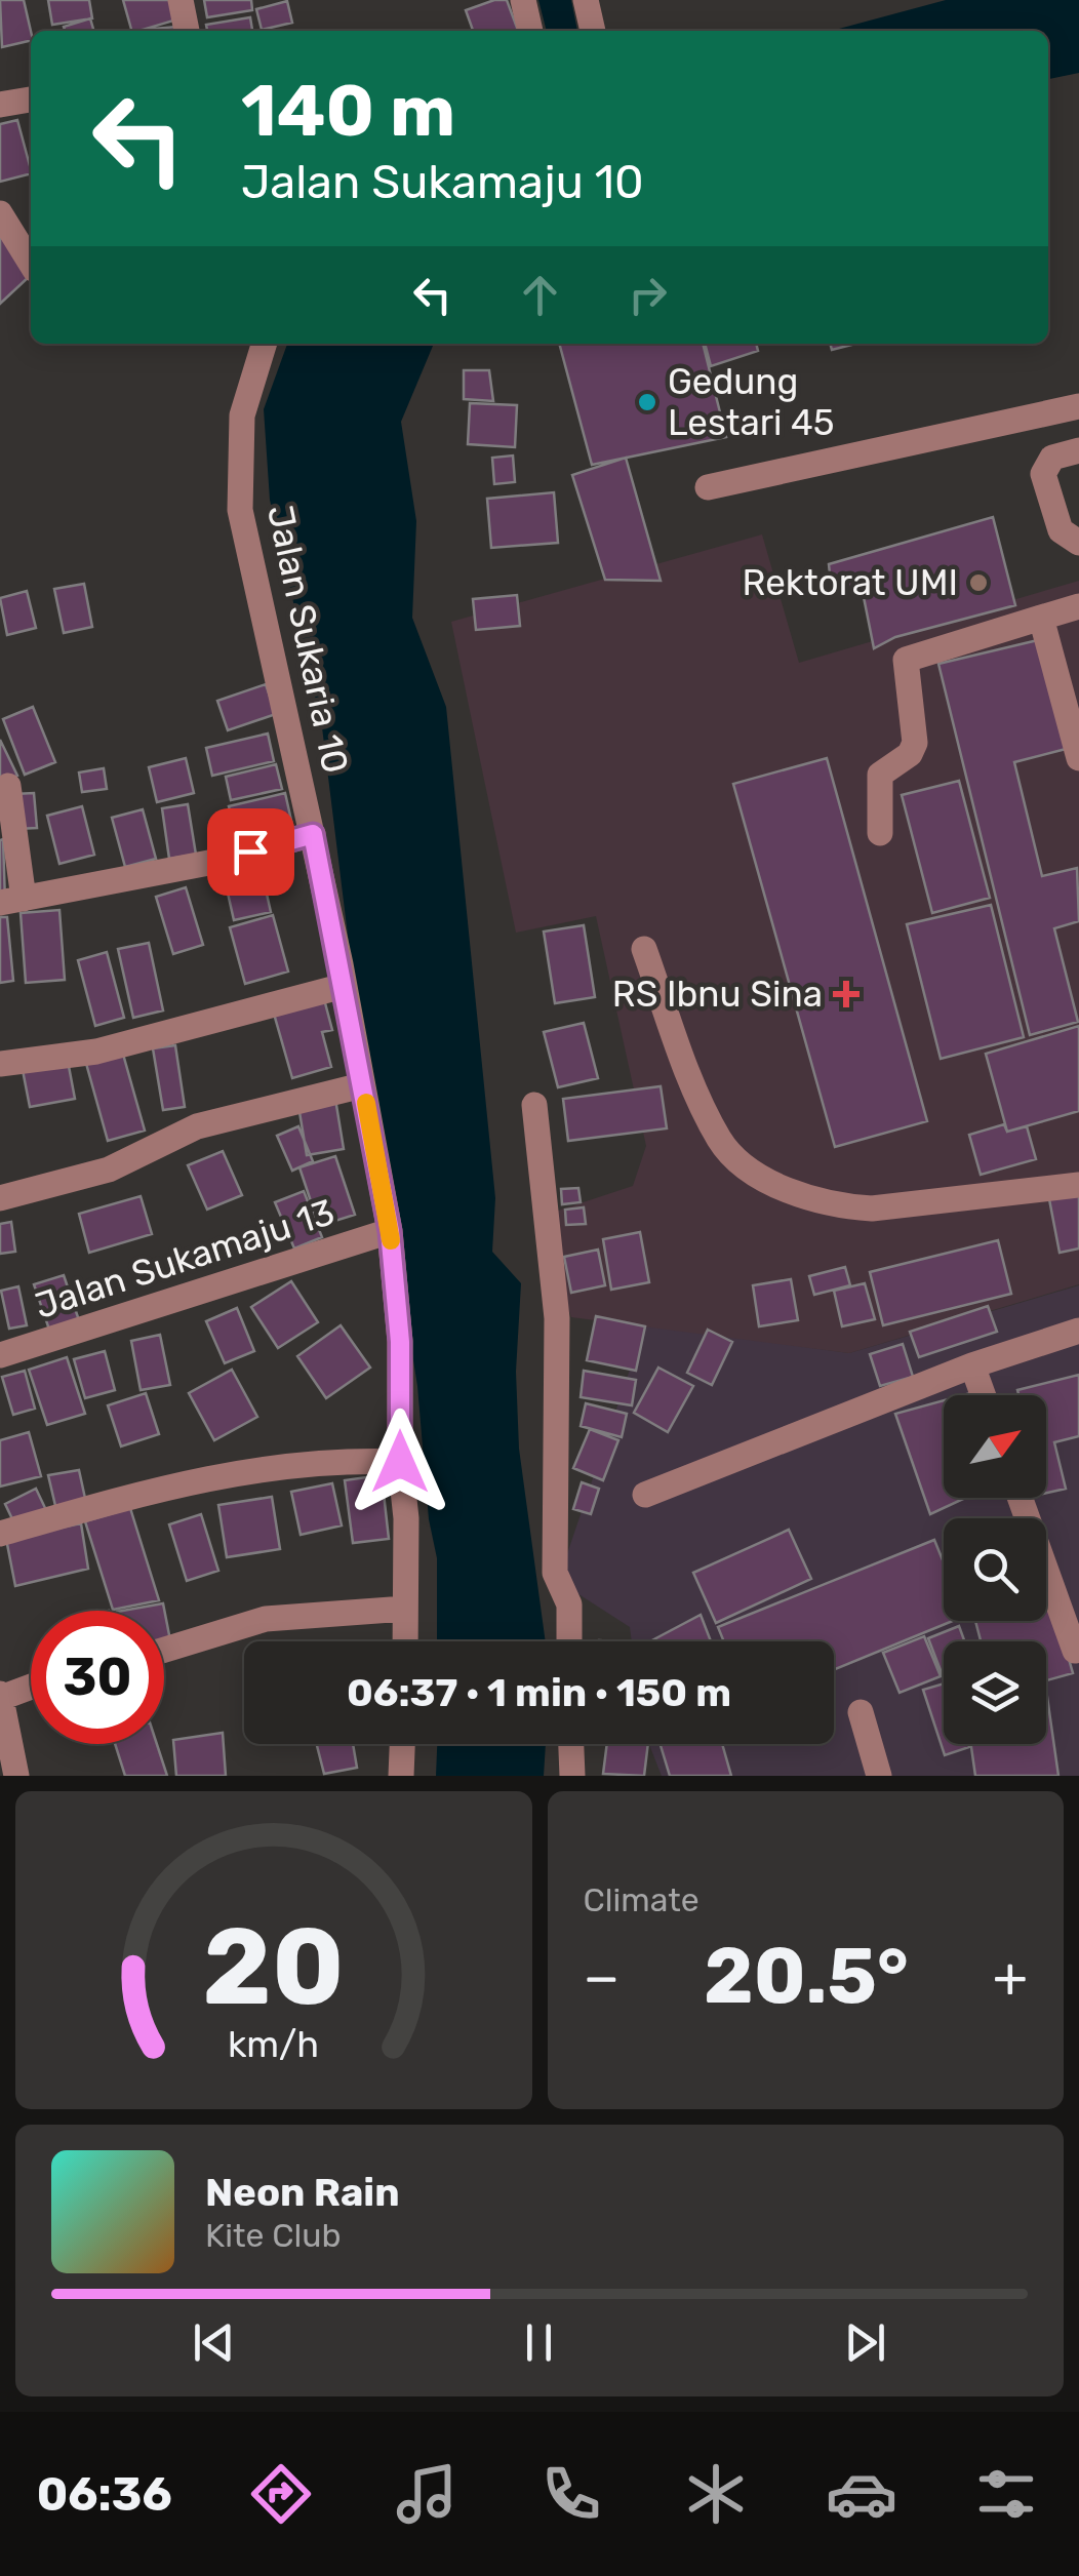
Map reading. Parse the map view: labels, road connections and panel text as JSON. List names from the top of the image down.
{
  "streets": {
    "street": ["Jalan Sukaria 10", "Jalan Sukamaju 13"]
  },
  "crossings": [
    ["Jalan Sukaria 10", "Jalan Sukamaju 13"]
  ],
  "places": {
    "other": ["Gedung Lestari 45", "Rektorat UMI"],
    "health": ["RS Ibnu Sina"]
  },
  "north": "top right",
  "page": {
    "turn": ["140 m", "Jalan Sukamaju 10"],
    "limit": "30",
    "trip": "06:37 · 1 min · 150 m",
    "tile": "Climate",
    "heat": ["−", "20.5°", "+"],
    "song": ["Neon Rain", "Kite Club"],
    "tabs": "06:36",
    "gauge": ["20", "km/h"]
  }
}
